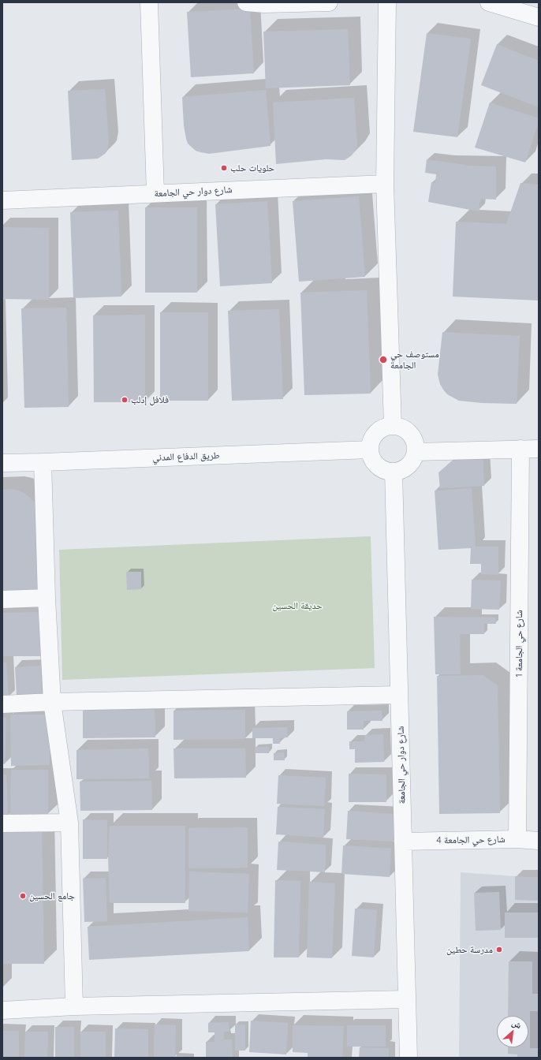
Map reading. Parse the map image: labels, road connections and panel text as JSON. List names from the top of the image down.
{
  "streets": {
    "street": [
      "شارع دوار حي الجامعة",
      "طريق الدفاع المدني",
      "شارع حي الجامعة 1",
      "شارع حي الجامعة 4"
    ]
  },
  "crossings": [
    ["شارع دوار حي الجامعة", "طريق الدفاع المدني"],
    ["شارع دوار حي الجامعة", "شارع حي الجامعة 4"],
    ["شارع حي الجامعة 1", "شارع حي الجامعة 4"]
  ],
  "parks": ["حديقة الحسين"],
  "places": [
    "حلويات حلب",
    "مستوصف حي الجامعة",
    "فلافل إدلب",
    "جامع الحسين",
    "مدرسة حطين"
  ],
  "north": "top right"
}
